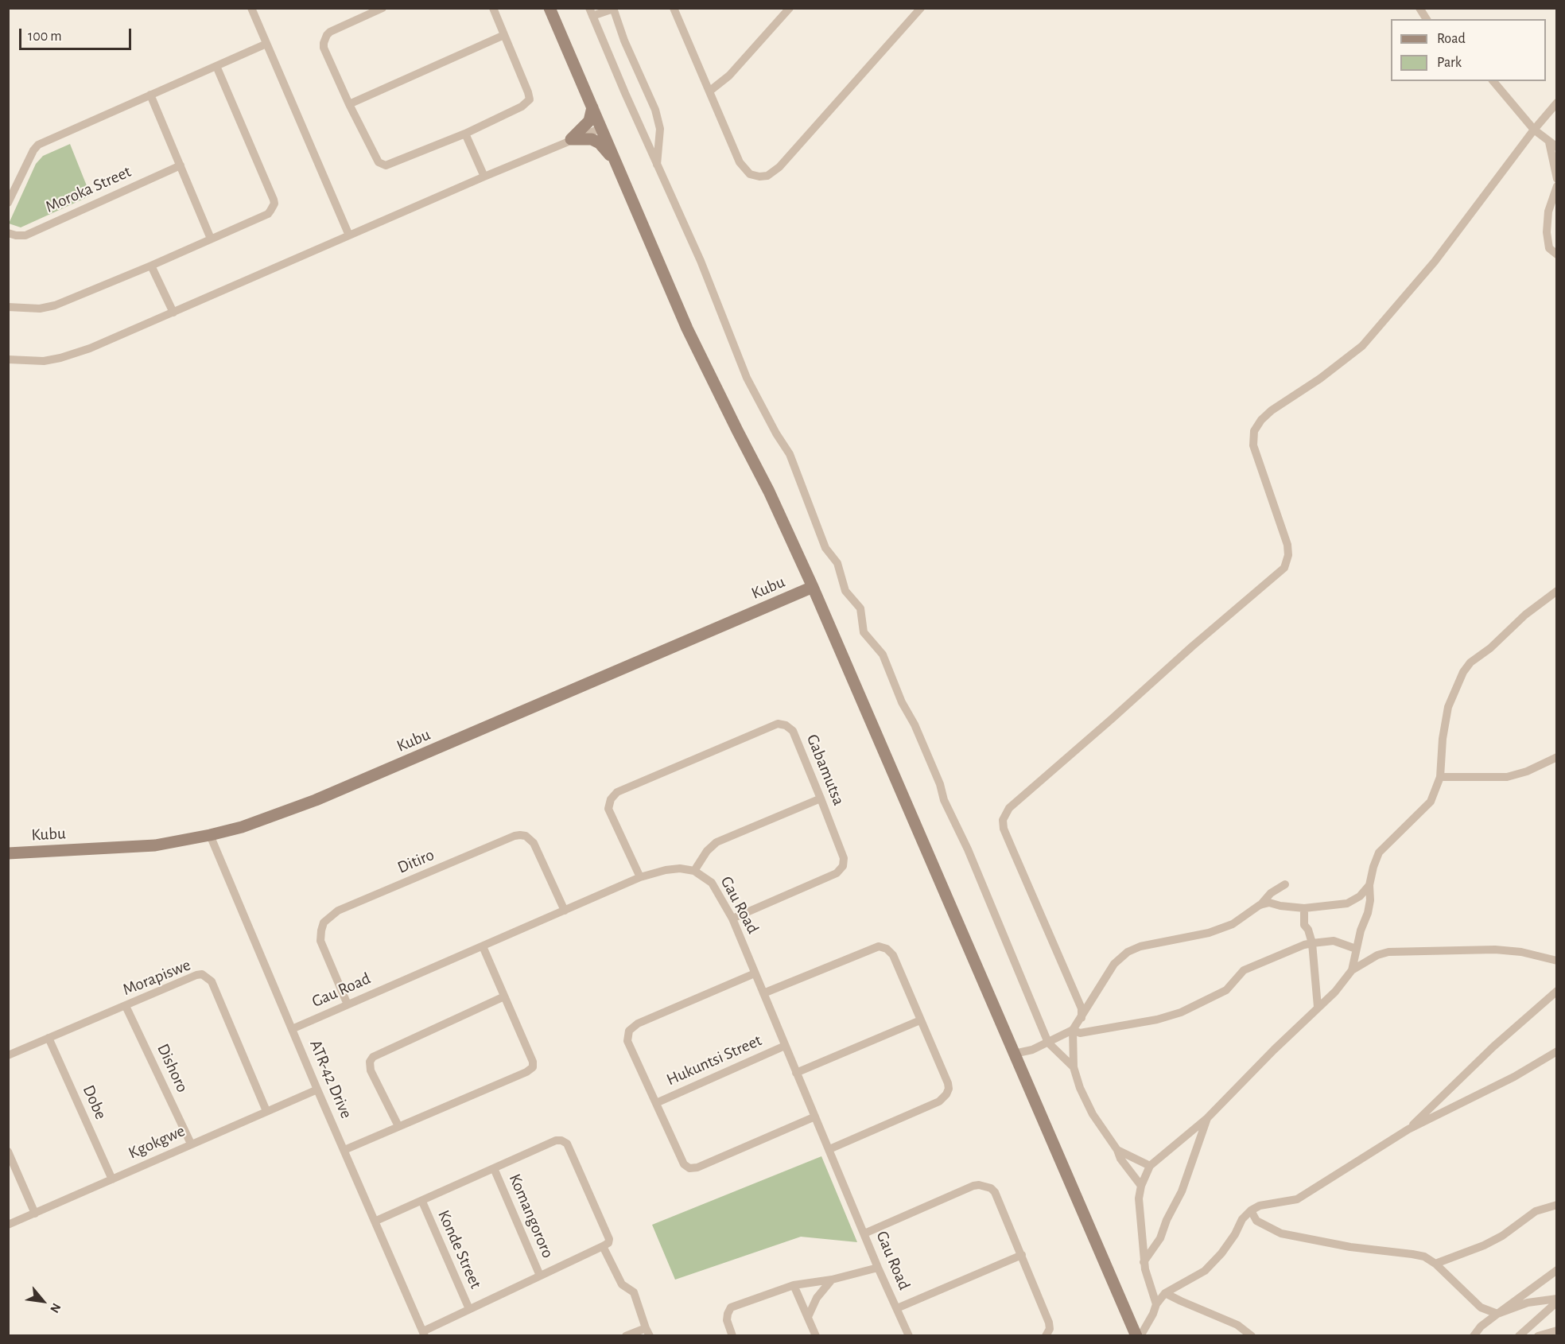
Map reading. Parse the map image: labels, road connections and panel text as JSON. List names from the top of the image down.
{
  "streets": {
    "main road": ["Kubu"],
    "street": [
      "Moroka Street",
      "Gabamutsa",
      "Ditiro",
      "Gau Road",
      "Morapiswe",
      "Hukuntsi Street",
      "Dishoro",
      "ATR-42 Drive",
      "Dobe",
      "Kgokgwe",
      "Komangororo",
      "Konde Street"
    ]
  },
  "crossings": [
    ["Kubu", "ATR-42 Drive"],
    ["Gabamutsa", "Gau Road"],
    ["Ditiro", "Gau Road"],
    ["Gau Road", "Hukuntsi Street"],
    ["Gau Road", "ATR-42 Drive"],
    ["Morapiswe", "Dishoro"],
    ["Morapiswe", "Dobe"],
    ["Morapiswe", "Kgokgwe"],
    ["Dishoro", "Kgokgwe"],
    ["ATR-42 Drive", "Kgokgwe"],
    ["Dobe", "Kgokgwe"]
  ],
  "legend": ["Road", "Park"],
  "scale_bar": "100 m",
  "north": "bottom right"
}
